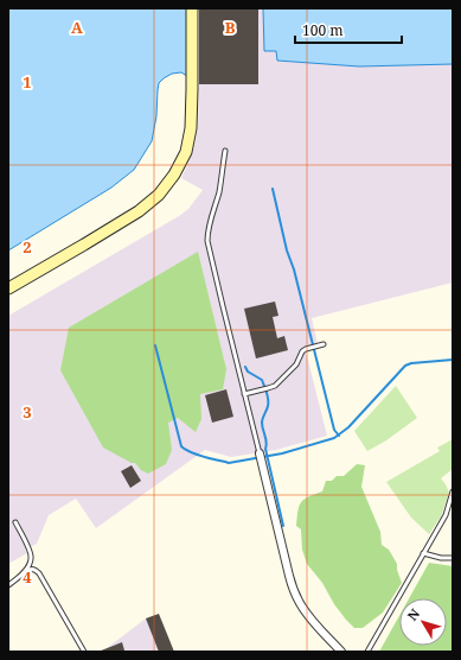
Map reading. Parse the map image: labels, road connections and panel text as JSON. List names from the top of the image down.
{
  "scale_bar": "100 m",
  "north": "top left",
  "grid": {
    "columns": ["A", "B"],
    "rows": [
      "1",
      "2",
      "3",
      "4"
    ]
  }
}
